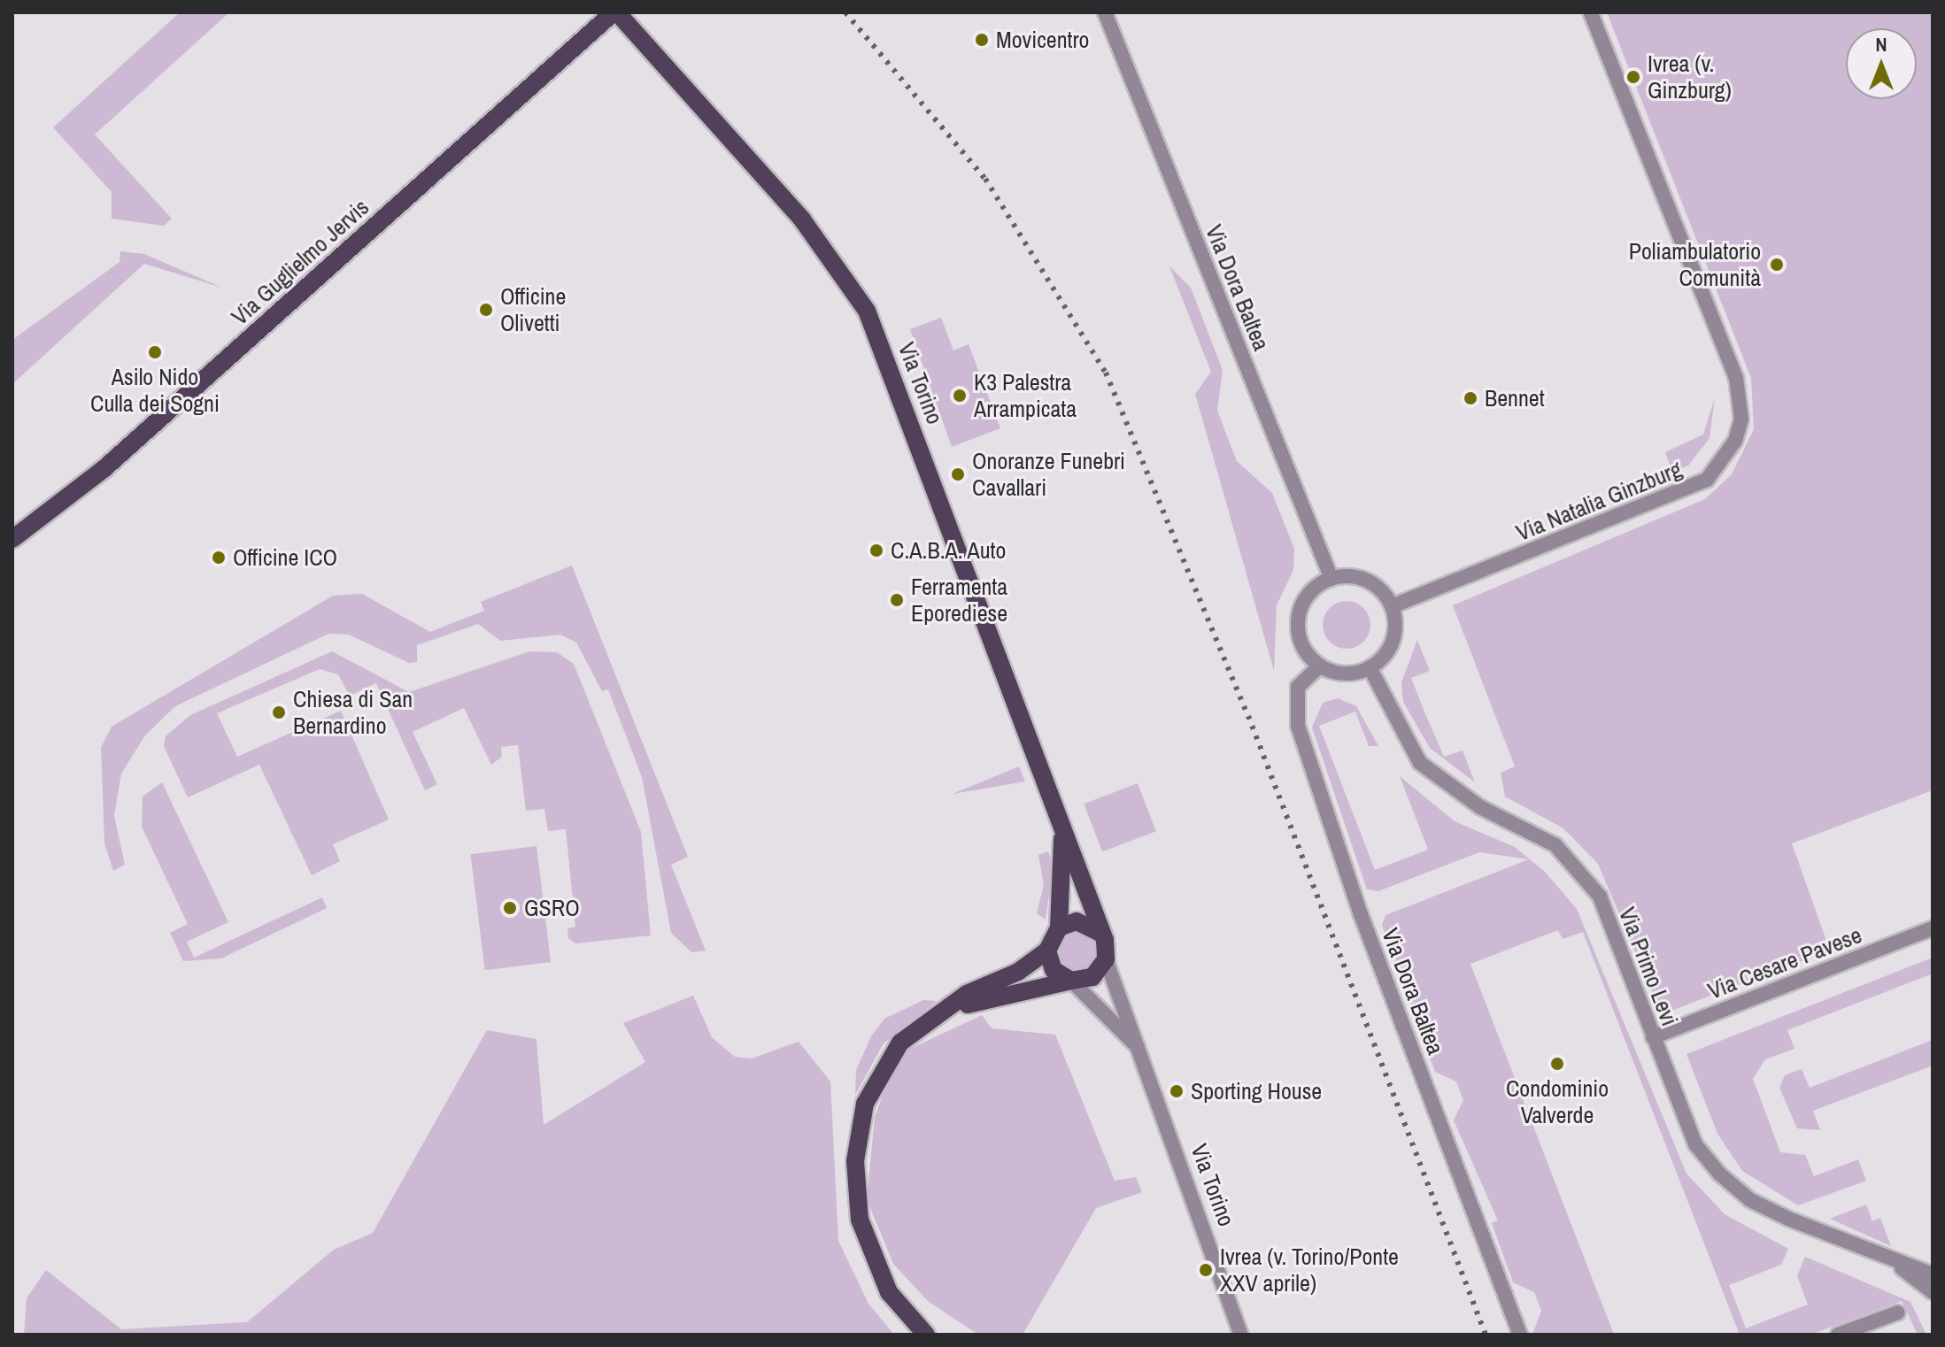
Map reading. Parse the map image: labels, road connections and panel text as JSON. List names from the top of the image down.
{
  "streets": {
    "main road": ["Via Guglielmo Jervis", "Via Torino"],
    "street": [
      "Via Dora Baltea",
      "Via Natalia Ginzburg",
      "Via Cesare Pavese",
      "Via Primo Levi"
    ]
  },
  "crossings": [
    ["Via Guglielmo Jervis", "Via Torino"],
    ["Via Dora Baltea", "Via Natalia Ginzburg"],
    ["Via Dora Baltea", "Via Primo Levi"],
    ["Via Natalia Ginzburg", "Via Primo Levi"],
    ["Via Cesare Pavese", "Via Primo Levi"]
  ],
  "places": [
    "Movicentro",
    "Ivrea (v. Ginzburg)",
    "Poliambulatorio Comunità",
    "Officine Olivetti",
    "Asilo Nido Culla dei Sogni",
    "K3 Palestra Arrampicata",
    "Bennet",
    "Onoranze Funebri Cavallari",
    "C.A.B.A. Auto",
    "Officine ICO",
    "Ferramenta Eporediese",
    "Chiesa di San Bernardino",
    "GSRO",
    "Condominio Valverde",
    "Sporting House",
    "Ivrea (v. Torino/Ponte XXV aprile)"
  ],
  "north": "top"
}
